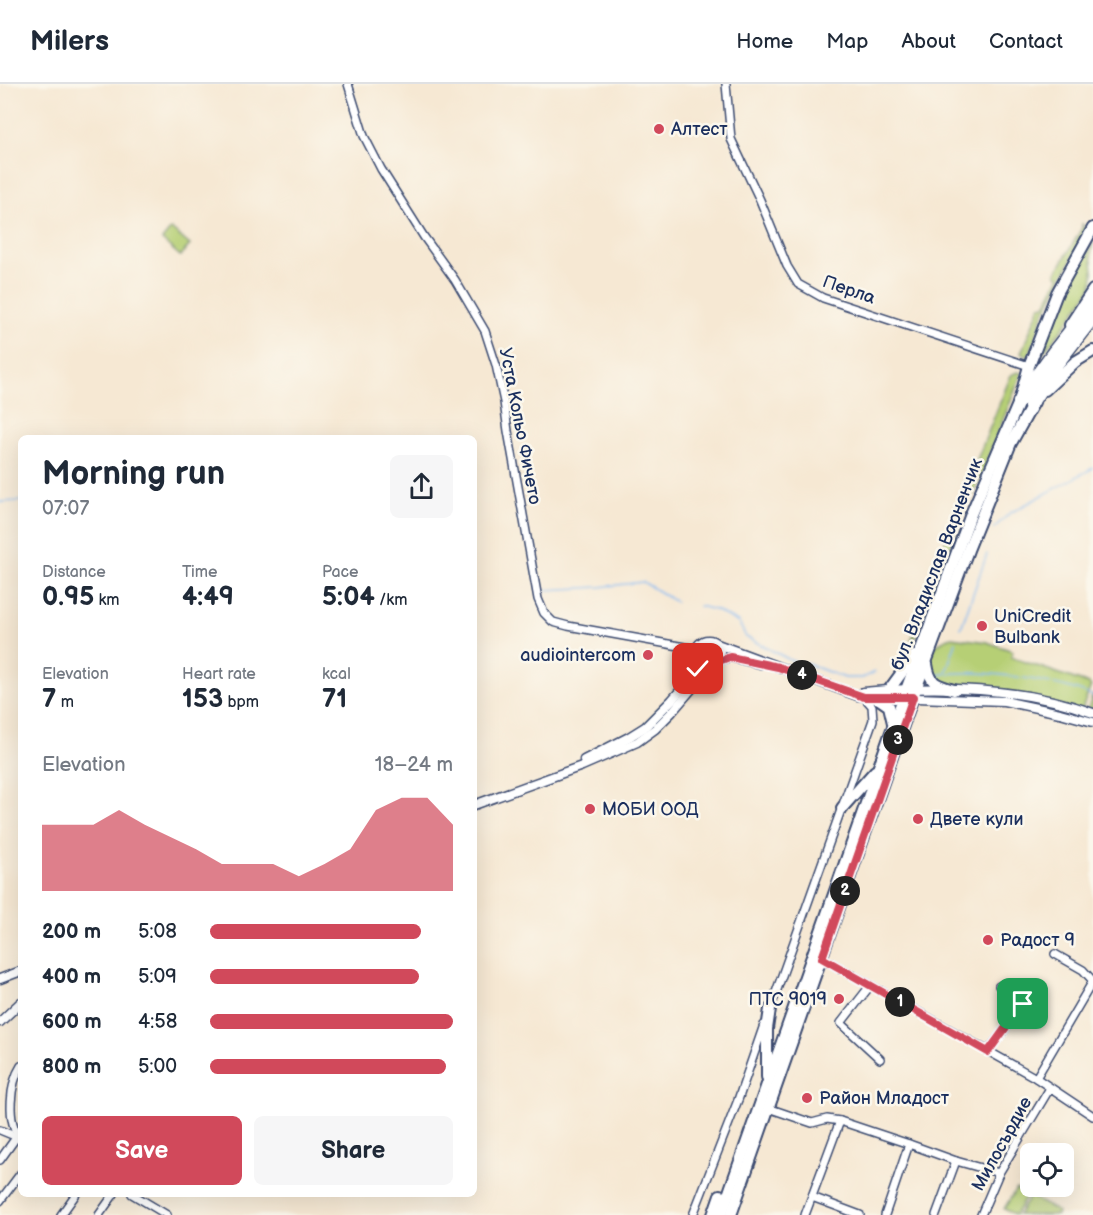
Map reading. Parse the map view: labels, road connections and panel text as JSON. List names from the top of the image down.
{
  "streets": {
    "main road": ["бул. Владислав Варненчик"],
    "street": ["Перла", "Уста Кольо Фичето", "Милосърдие"]
  },
  "crossings": [
    ["Перла", "бул. Владислав Варненчик"]
  ],
  "places": [
    "Алтест",
    "UniCredit Bulbank",
    "audiointercom",
    "МОБИ ООД",
    "Двете кули",
    "Радост 9",
    "ПТС 9019",
    "Район Младост"
  ],
  "page": {
    "header": "Milers",
    "nav": [
      "Home",
      "Map",
      "About",
      "Contact"
    ],
    "heading": ["Morning run", "07:07"],
    "stats": [
      ["Distance", "0.95 km"],
      ["Time", "4:49"],
      ["Pace", "5:04 /km"],
      ["Elevation", "7 m"],
      ["Heart rate", "153 bpm"],
      ["kcal", "71"]
    ],
    "pins": [
      "4",
      "3",
      "2",
      "1"
    ],
    "chart": ["Elevation", "18–24 m"],
    "list": [
      {
        "name": "200 m",
        "note": "5:08"
      },
      {
        "name": "400 m",
        "note": "5:09"
      },
      {
        "name": "600 m",
        "note": "4:58"
      },
      {
        "name": "800 m",
        "note": "5:00"
      }
    ],
    "buttons": ["Save", "Share"]
  }
}
